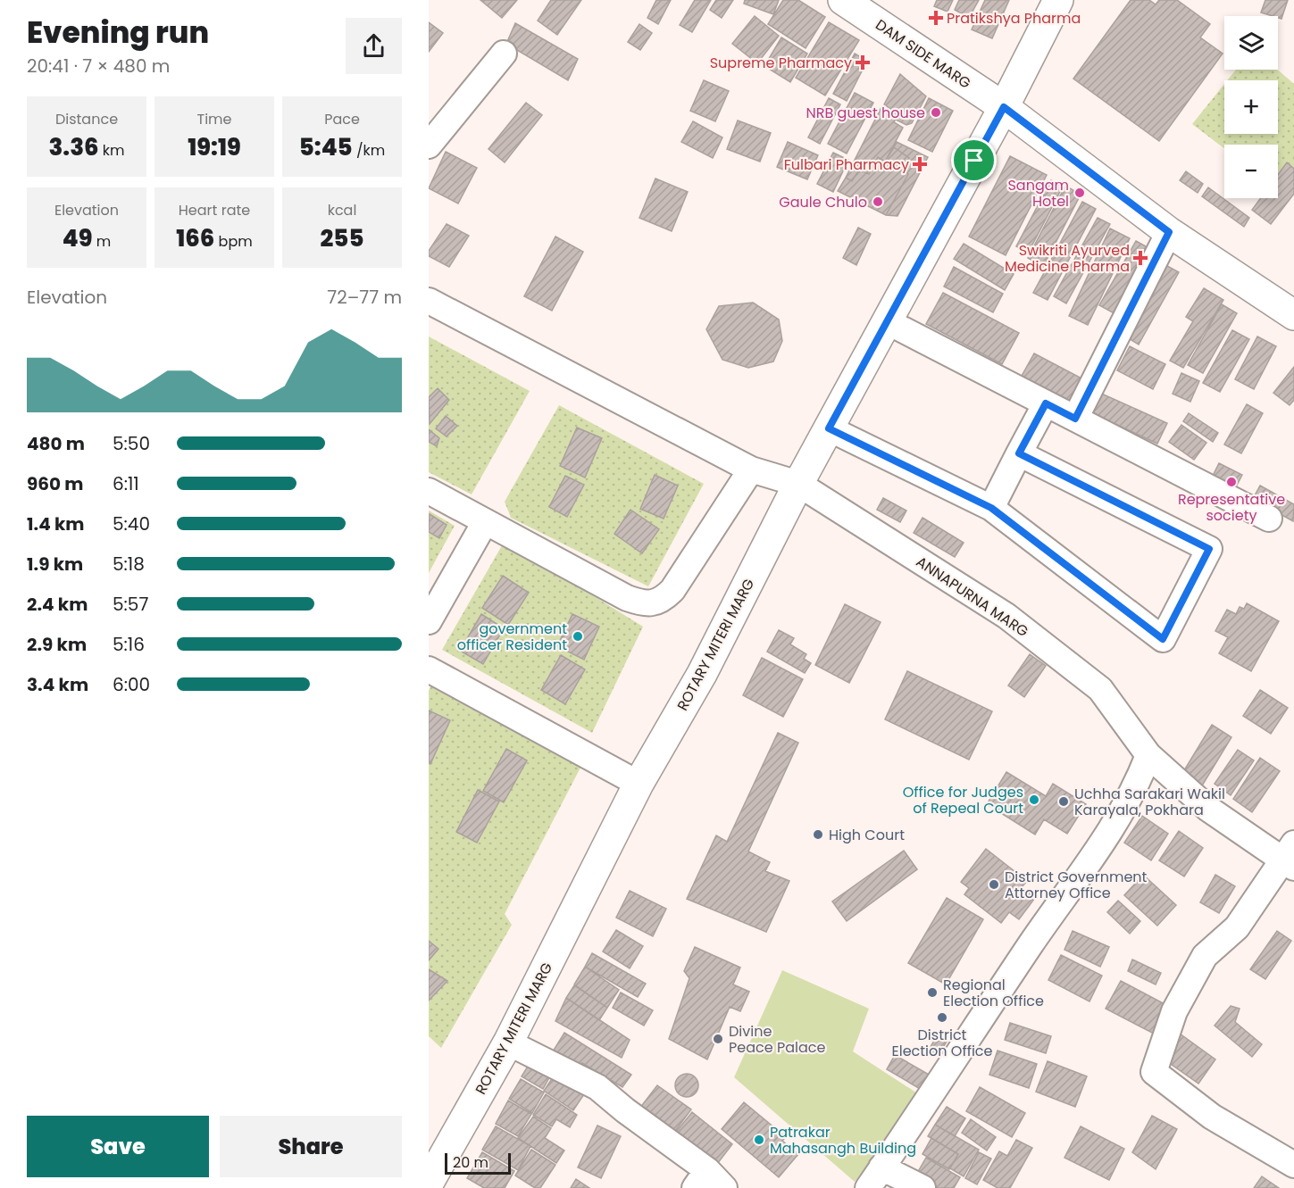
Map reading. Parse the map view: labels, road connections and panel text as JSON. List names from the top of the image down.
{
  "streets": {
    "main road": ["DAM SIDE MARG", "ROTARY MITERI MARG"],
    "street": ["ANNAPURNA MARG"]
  },
  "crossings": [
    ["DAM SIDE MARG", "ROTARY MITERI MARG"],
    ["ANNAPURNA MARG", "ROTARY MITERI MARG"]
  ],
  "places": {
    "health": [
      "Pratikshya Pharma",
      "Supreme Pharmacy",
      "Fulbari Pharmacy",
      "Swikriti Ayurved Medicine Pharma"
    ],
    "other": [
      "NRB guest house",
      "Sangam Hotel",
      "Gaule Chulo",
      "Representative society",
      "government officer Resident",
      "Office for Judges of Repeal Court",
      "Uchha Sarakari Wakil Karayala, Pokhara",
      "High Court",
      "District Government Attorney Office",
      "Regional Election Office",
      "District Election Office",
      "Divine Peace Palace",
      "Patrakar Mahasangh Building"
    ]
  },
  "scale_bar": "20 m",
  "page": {
    "heading": ["Evening run", "20:41 · 7 × 480 m"],
    "map_buttons": ["+", "−"],
    "stats": [
      ["Distance", "3.36 km"],
      ["Time", "19:19"],
      ["Pace", "5:45 /km"],
      ["Elevation", "49 m"],
      ["Heart rate", "166 bpm"],
      ["kcal", "255"]
    ],
    "chart": ["Elevation", "72–77 m"],
    "list": [
      {
        "name": "480 m",
        "note": "5:50"
      },
      {
        "name": "960 m",
        "note": "6:11"
      },
      {
        "name": "1.4 km",
        "note": "5:40"
      },
      {
        "name": "1.9 km",
        "note": "5:18"
      },
      {
        "name": "2.4 km",
        "note": "5:57"
      },
      {
        "name": "2.9 km",
        "note": "5:16"
      },
      {
        "name": "3.4 km",
        "note": "6:00"
      }
    ],
    "buttons": ["Save", "Share"],
    "scale": "20 m"
  }
}
